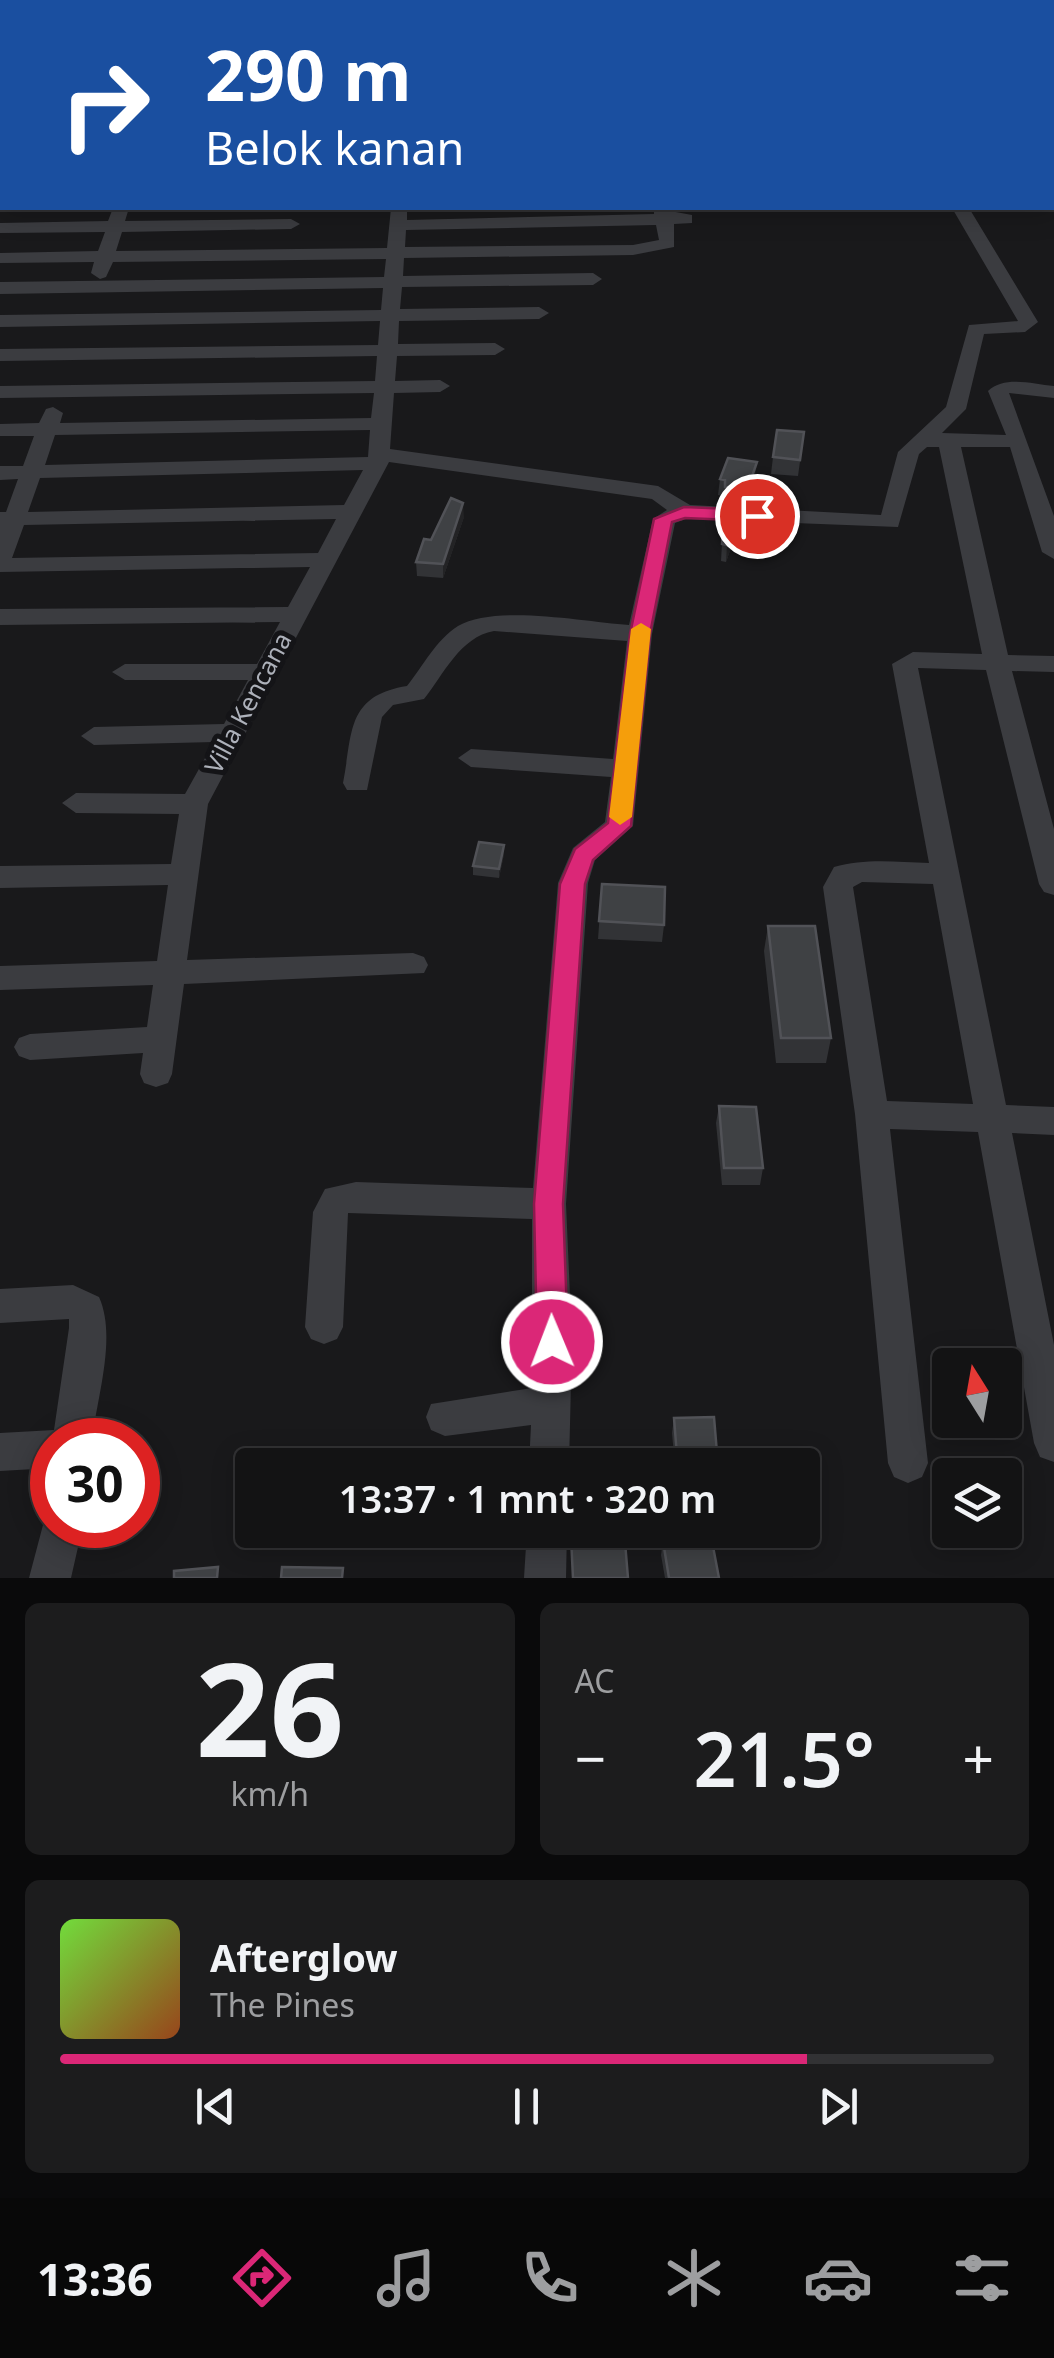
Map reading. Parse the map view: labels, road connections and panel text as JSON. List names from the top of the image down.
{
  "streets": {
    "street": ["Villa Kencana"]
  },
  "north": "top",
  "page": {
    "turn": ["290 m", "Belok kanan"],
    "limit": "30",
    "trip": "13:37 · 1 mnt · 320 m",
    "tile": [
      ["26", "km/h"],
      "AC"
    ],
    "heat": ["−", "21.5°", "+"],
    "song": ["Afterglow", "The Pines"],
    "tabs": "13:36"
  }
}
